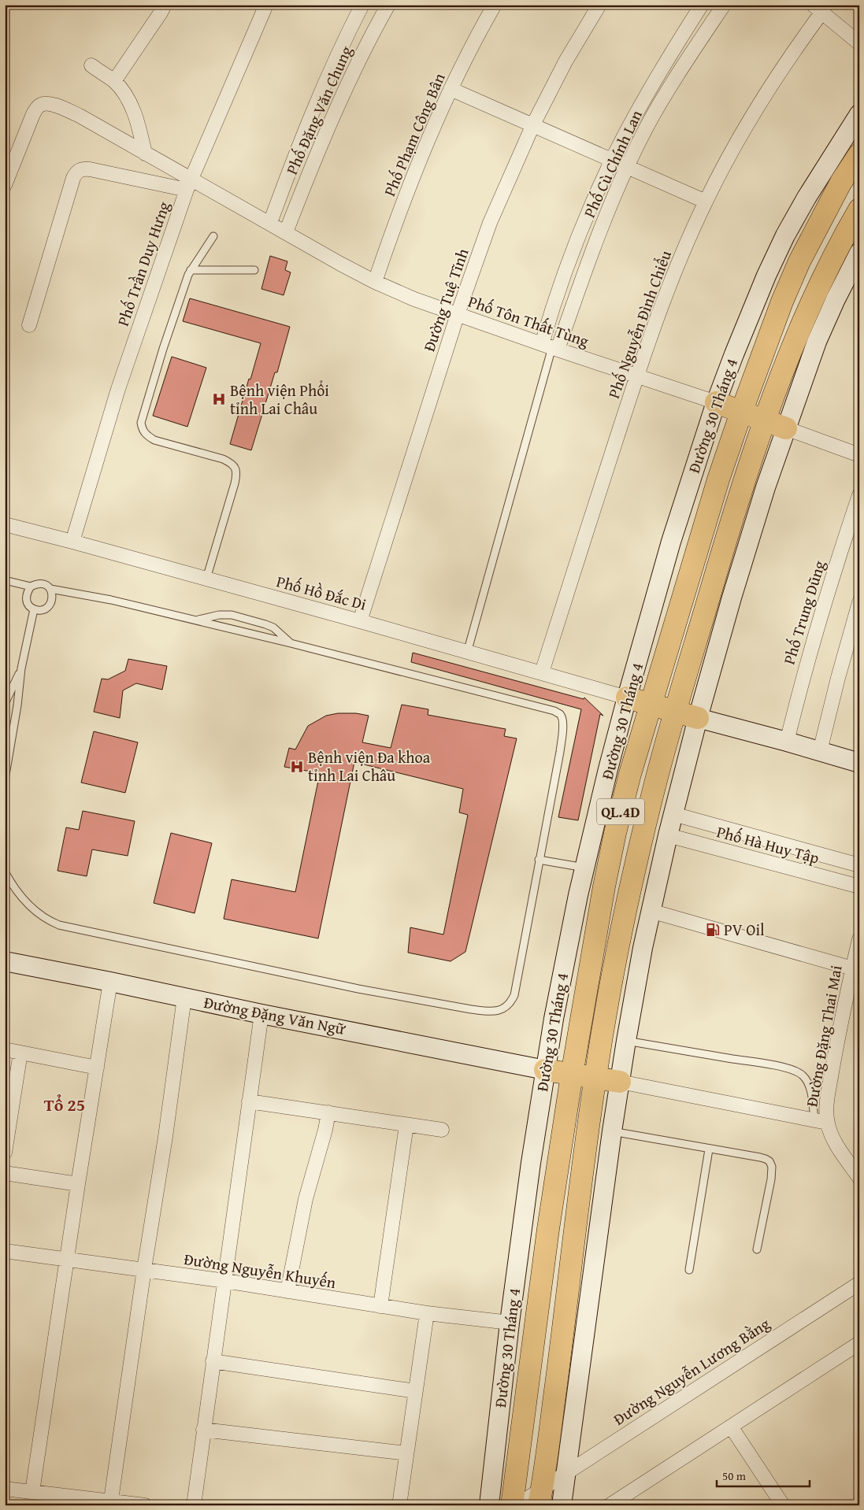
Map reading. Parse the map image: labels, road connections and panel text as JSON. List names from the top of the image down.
{
  "streets": {
    "highway": ["Đường 30 Tháng 4", "QL.4D"],
    "street": [
      "Phố Đặng Văn Chung",
      "Phố Phạm Công Bân",
      "Phố Cù Chính Lan",
      "Phố Trần Duy Hưng",
      "Đường Tuệ Tĩnh",
      "Phố Tôn Thất Tùng",
      "Phố Nguyễn Đình Chiểu",
      "Phố Hồ Đắc Di",
      "Phố Trung Dũng",
      "Phố Hà Huy Tập",
      "Đường Đặng Văn Ngữ",
      "Đường Đặng Thai Mai",
      "Đường Nguyễn Khuyến",
      "Đường Nguyễn Lương Bằng"
    ]
  },
  "crossings": [
    ["Phố Đặng Văn Chung", "Phố Tôn Thất Tùng"],
    ["Phố Phạm Công Bân", "Phố Tôn Thất Tùng"],
    ["Phố Cù Chính Lan", "Phố Tôn Thất Tùng"],
    ["Phố Trần Duy Hưng", "Phố Tôn Thất Tùng"],
    ["Phố Trần Duy Hưng", "Phố Hồ Đắc Di"],
    ["Đường Tuệ Tĩnh", "Phố Tôn Thất Tùng"],
    ["Đường Tuệ Tĩnh", "Phố Hồ Đắc Di"],
    ["Phố Tôn Thất Tùng", "Phố Nguyễn Đình Chiểu"],
    ["Phố Tôn Thất Tùng", "Đường 30 Tháng 4"],
    ["Phố Nguyễn Đình Chiểu", "Phố Hồ Đắc Di"],
    ["Đường 30 Tháng 4", "Phố Hồ Đắc Di"],
    ["Đường 30 Tháng 4", "Đường Đặng Văn Ngữ"],
    ["Đường 30 Tháng 4", "Đường Nguyễn Khuyến"],
    ["QL.4D", "Đường Nguyễn Lương Bằng"]
  ],
  "districts": ["Tổ 25"],
  "places": {
    "hospital": ["Bệnh viện Phổi tỉnh Lai Châu", "Bệnh viện Đa khoa tỉnh Lai Châu"],
    "fuel station": ["PV Oil"]
  },
  "scale_bar": "50 m"
}
